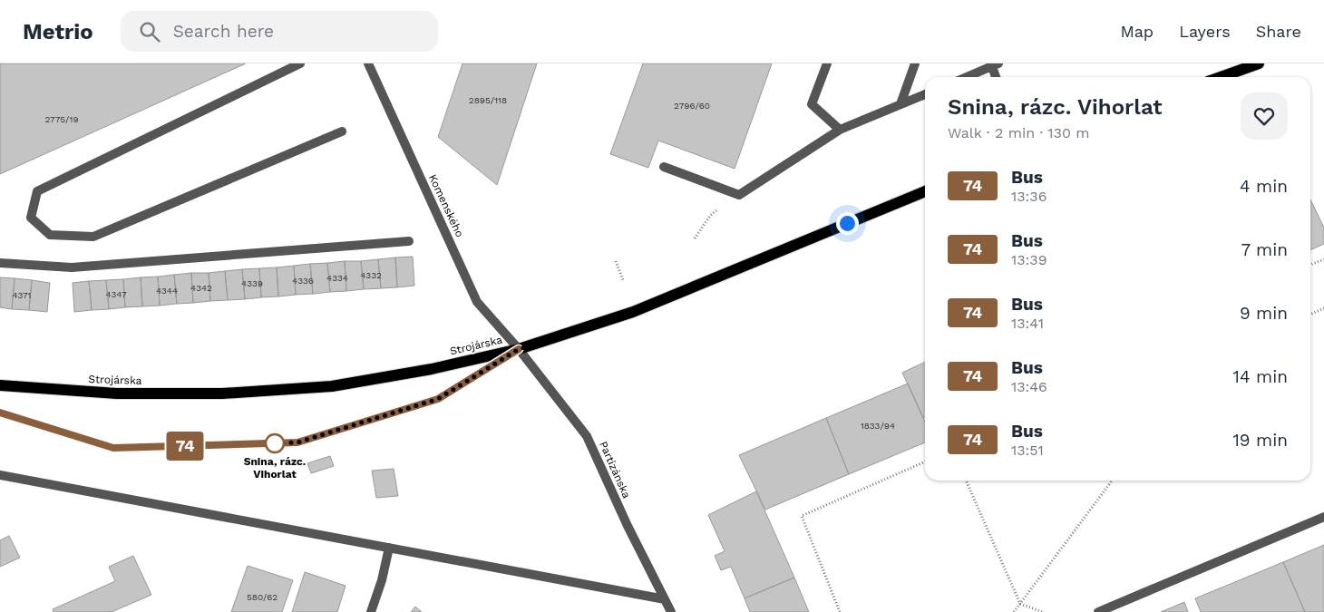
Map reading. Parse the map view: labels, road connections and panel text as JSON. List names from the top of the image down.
{
  "streets": {
    "main road": ["Strojárska"],
    "street": ["Komenského", "Partizánska"]
  },
  "crossings": [
    ["Komenského", "Strojárska"],
    ["Komenského", "Partizánska"],
    ["Strojárska", "Partizánska"]
  ],
  "places": ["Snina, rázc. Vihorlat"],
  "lines": ["bus line 74"],
  "house_numbers": [
    "2895/118",
    "2796/60",
    "2775/19",
    "4332",
    "4334",
    "4336",
    "4339",
    "4342",
    "4344",
    "4347",
    "4371",
    "1833/94",
    "580/62"
  ],
  "page": {
    "header": "Metrio",
    "search": "Search here",
    "nav": ["Map", "Layers", "Share"],
    "on_map": "74",
    "heading": ["Snina, rázc. Vihorlat", "Walk · 2 min · 130 m"],
    "list": [
      {
        "mark": "74",
        "name": "Bus",
        "note": "13:36",
        "value": "4 min"
      },
      {
        "mark": "74",
        "name": "Bus",
        "note": "13:39",
        "value": "7 min"
      },
      {
        "mark": "74",
        "name": "Bus",
        "note": "13:41",
        "value": "9 min"
      },
      {
        "mark": "74",
        "name": "Bus",
        "note": "13:46",
        "value": "14 min"
      },
      {
        "mark": "74",
        "name": "Bus",
        "note": "13:51",
        "value": "19 min"
      }
    ]
  }
}
